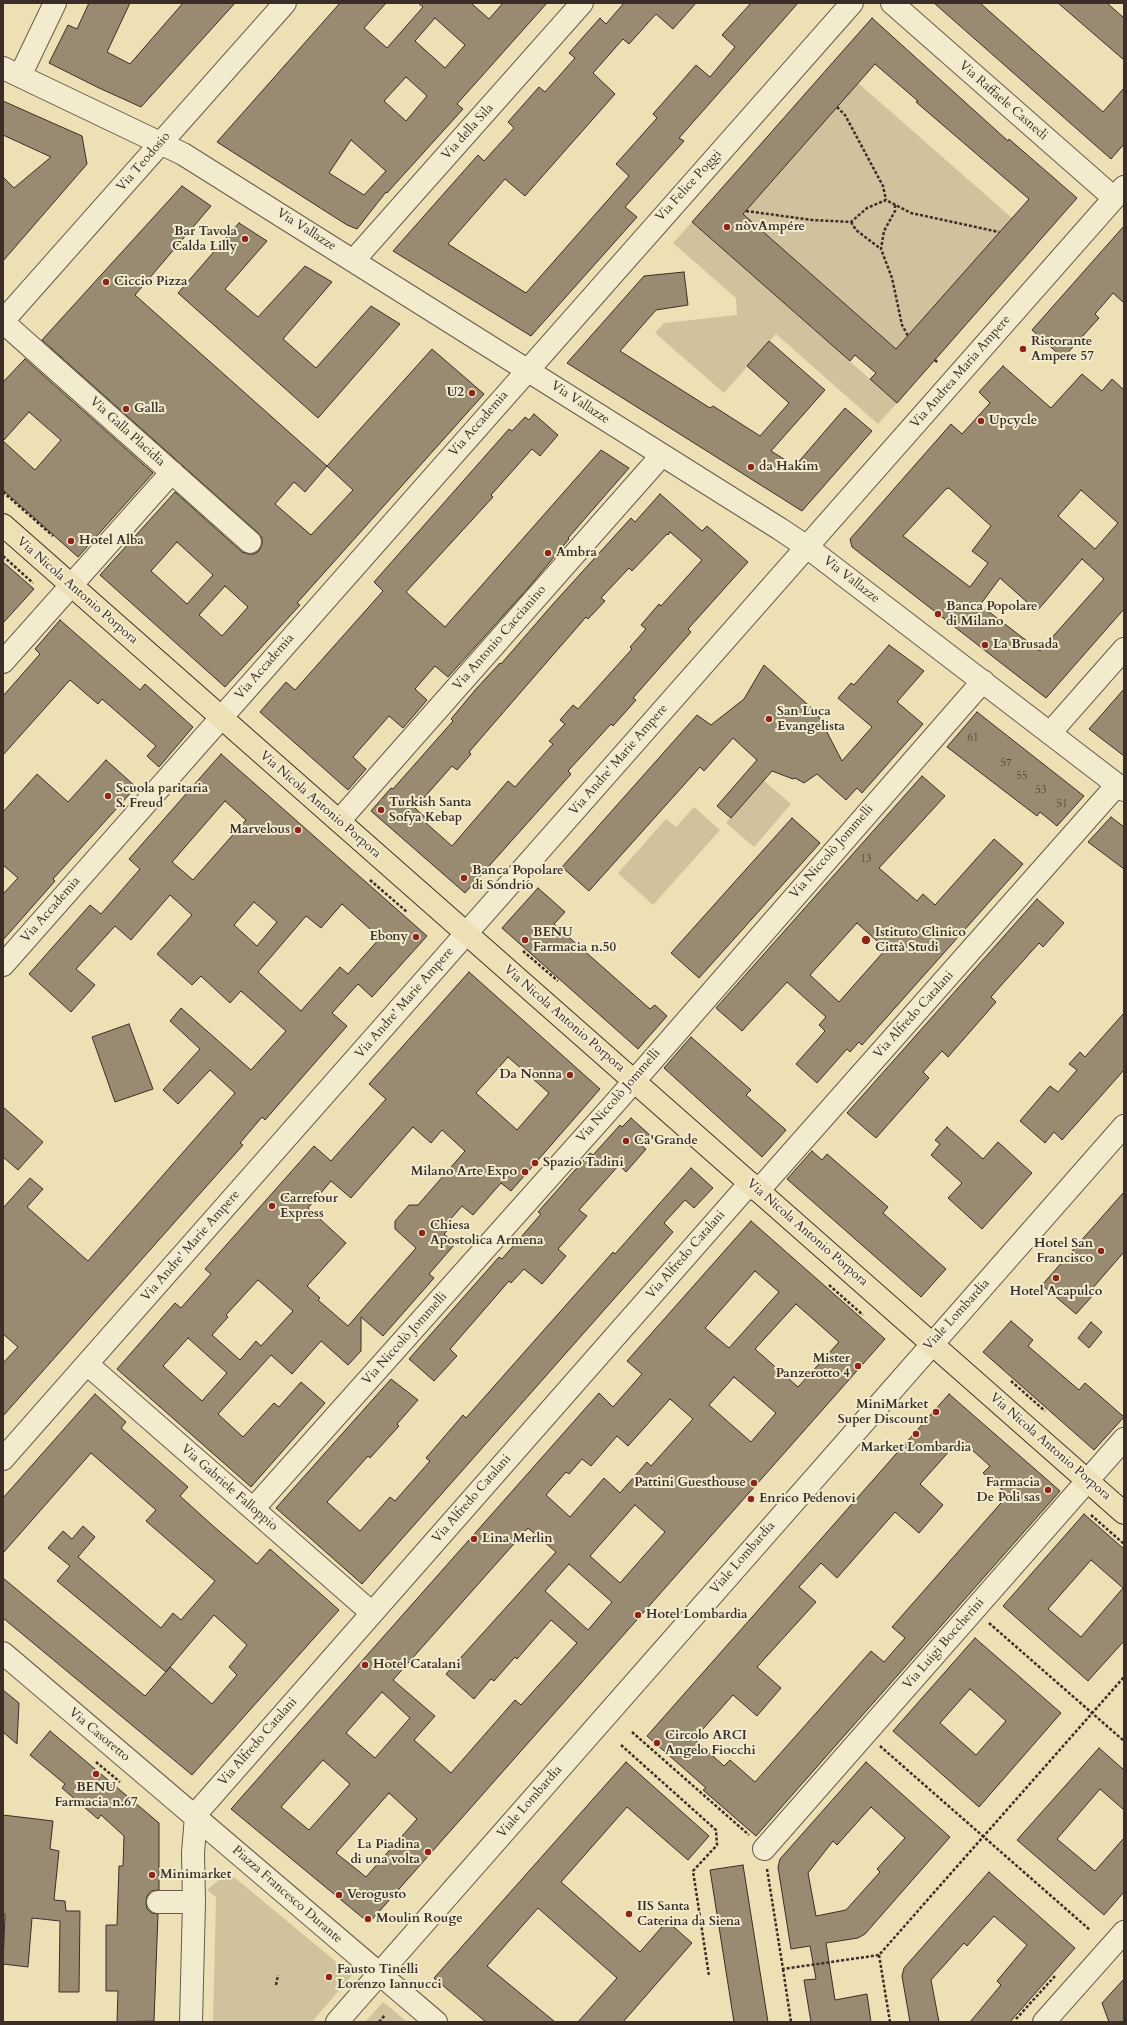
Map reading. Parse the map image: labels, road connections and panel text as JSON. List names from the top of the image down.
{
  "streets": {
    "main road": ["Via Nicola Antonio Porpora"],
    "street": [
      "Via Raffaele Casnedi",
      "Via della Sila",
      "Via Teodosio",
      "Via Felice Poggi",
      "Via Vallazze",
      "Via Andrea Maria Ampere",
      "Via Accademia",
      "Via Galla Placidia",
      "Via Antonio Caccianino",
      "Via Andre' Marie Ampere",
      "Via Niccolò Jommelli",
      "Via Alfredo Catalani",
      "Viale Lombardia",
      "Via Gabriele Falloppio",
      "Via Luigi Boccherini",
      "Via Casoretto",
      "Piazza Francesco Durante"
    ]
  },
  "crossings": [
    ["Via Raffaele Casnedi", "Via Andrea Maria Ampere"],
    ["Via della Sila", "Via Vallazze"],
    ["Via Teodosio", "Via Vallazze"],
    ["Via Teodosio", "Via Galla Placidia"],
    ["Via Felice Poggi", "Via Vallazze"],
    ["Via Felice Poggi", "Via Accademia"],
    ["Via Vallazze", "Via Andrea Maria Ampere"],
    ["Via Vallazze", "Via Accademia"],
    ["Via Vallazze", "Via Antonio Caccianino"],
    ["Via Vallazze", "Via Andre' Marie Ampere"],
    ["Via Vallazze", "Via Niccolò Jommelli"],
    ["Via Vallazze", "Via Alfredo Catalani"],
    ["Via Andrea Maria Ampere", "Via Andre' Marie Ampere"],
    ["Via Accademia", "Via Nicola Antonio Porpora"],
    ["Via Nicola Antonio Porpora", "Via Antonio Caccianino"],
    ["Via Nicola Antonio Porpora", "Via Andre' Marie Ampere"],
    ["Via Nicola Antonio Porpora", "Via Niccolò Jommelli"],
    ["Via Nicola Antonio Porpora", "Via Alfredo Catalani"],
    ["Via Nicola Antonio Porpora", "Viale Lombardia"],
    ["Via Nicola Antonio Porpora", "Via Luigi Boccherini"],
    ["Via Andre' Marie Ampere", "Via Gabriele Falloppio"],
    ["Via Niccolò Jommelli", "Via Gabriele Falloppio"],
    ["Via Alfredo Catalani", "Via Gabriele Falloppio"],
    ["Via Alfredo Catalani", "Via Casoretto"],
    ["Via Alfredo Catalani", "Piazza Francesco Durante"],
    ["Viale Lombardia", "Piazza Francesco Durante"],
    ["Via Casoretto", "Piazza Francesco Durante"]
  ],
  "places": [
    "nòvAmpére",
    "Bar Tavola Calda Lilly",
    "Ciccio Pizza",
    "Ristorante Ampere 57",
    "U2",
    "Galla",
    "Upcycle",
    "da Hakim",
    "Hotel Alba",
    "Ambra",
    "Banca Popolare di Milano",
    "La Brusada",
    "San Luca Evangelista",
    "Scuola paritaria S. Freud",
    "Turkish Santa Sofya Kebap",
    "Marvelous",
    "Banca Popolare di Sondrio",
    "Ebony",
    "BENU Farmacia n.50",
    "Istituto Clinico Città Studi",
    "Da Nonna",
    "Ca'Grande",
    "Spazio Tadini",
    "Milano Arte Expo",
    "Carrefour Express",
    "Chiesa Apostolica Armena",
    "Hotel San Francisco",
    "Hotel Acapulco",
    "Mister Panzerotto 4",
    "MiniMarket Super Discount",
    "Market Lombardia",
    "Pattini Guesthouse",
    "Farmacia De Poli sas",
    "Enrico Pedenovi",
    "Lina Merlin",
    "Hotel Lombardia",
    "Hotel Catalani",
    "Circolo ARCI Angelo Fiocchi",
    "BENU Farmacia n.67",
    "La Piadina di una volta",
    "Minimarket",
    "Verogusto",
    "IIS Santa Caterina da Siena",
    "Moulin Rouge",
    "Fausto Tinelli Lorenzo Iannucci"
  ],
  "house_numbers": [
    "61",
    "57",
    "55",
    "53",
    "51",
    "13"
  ]
}
